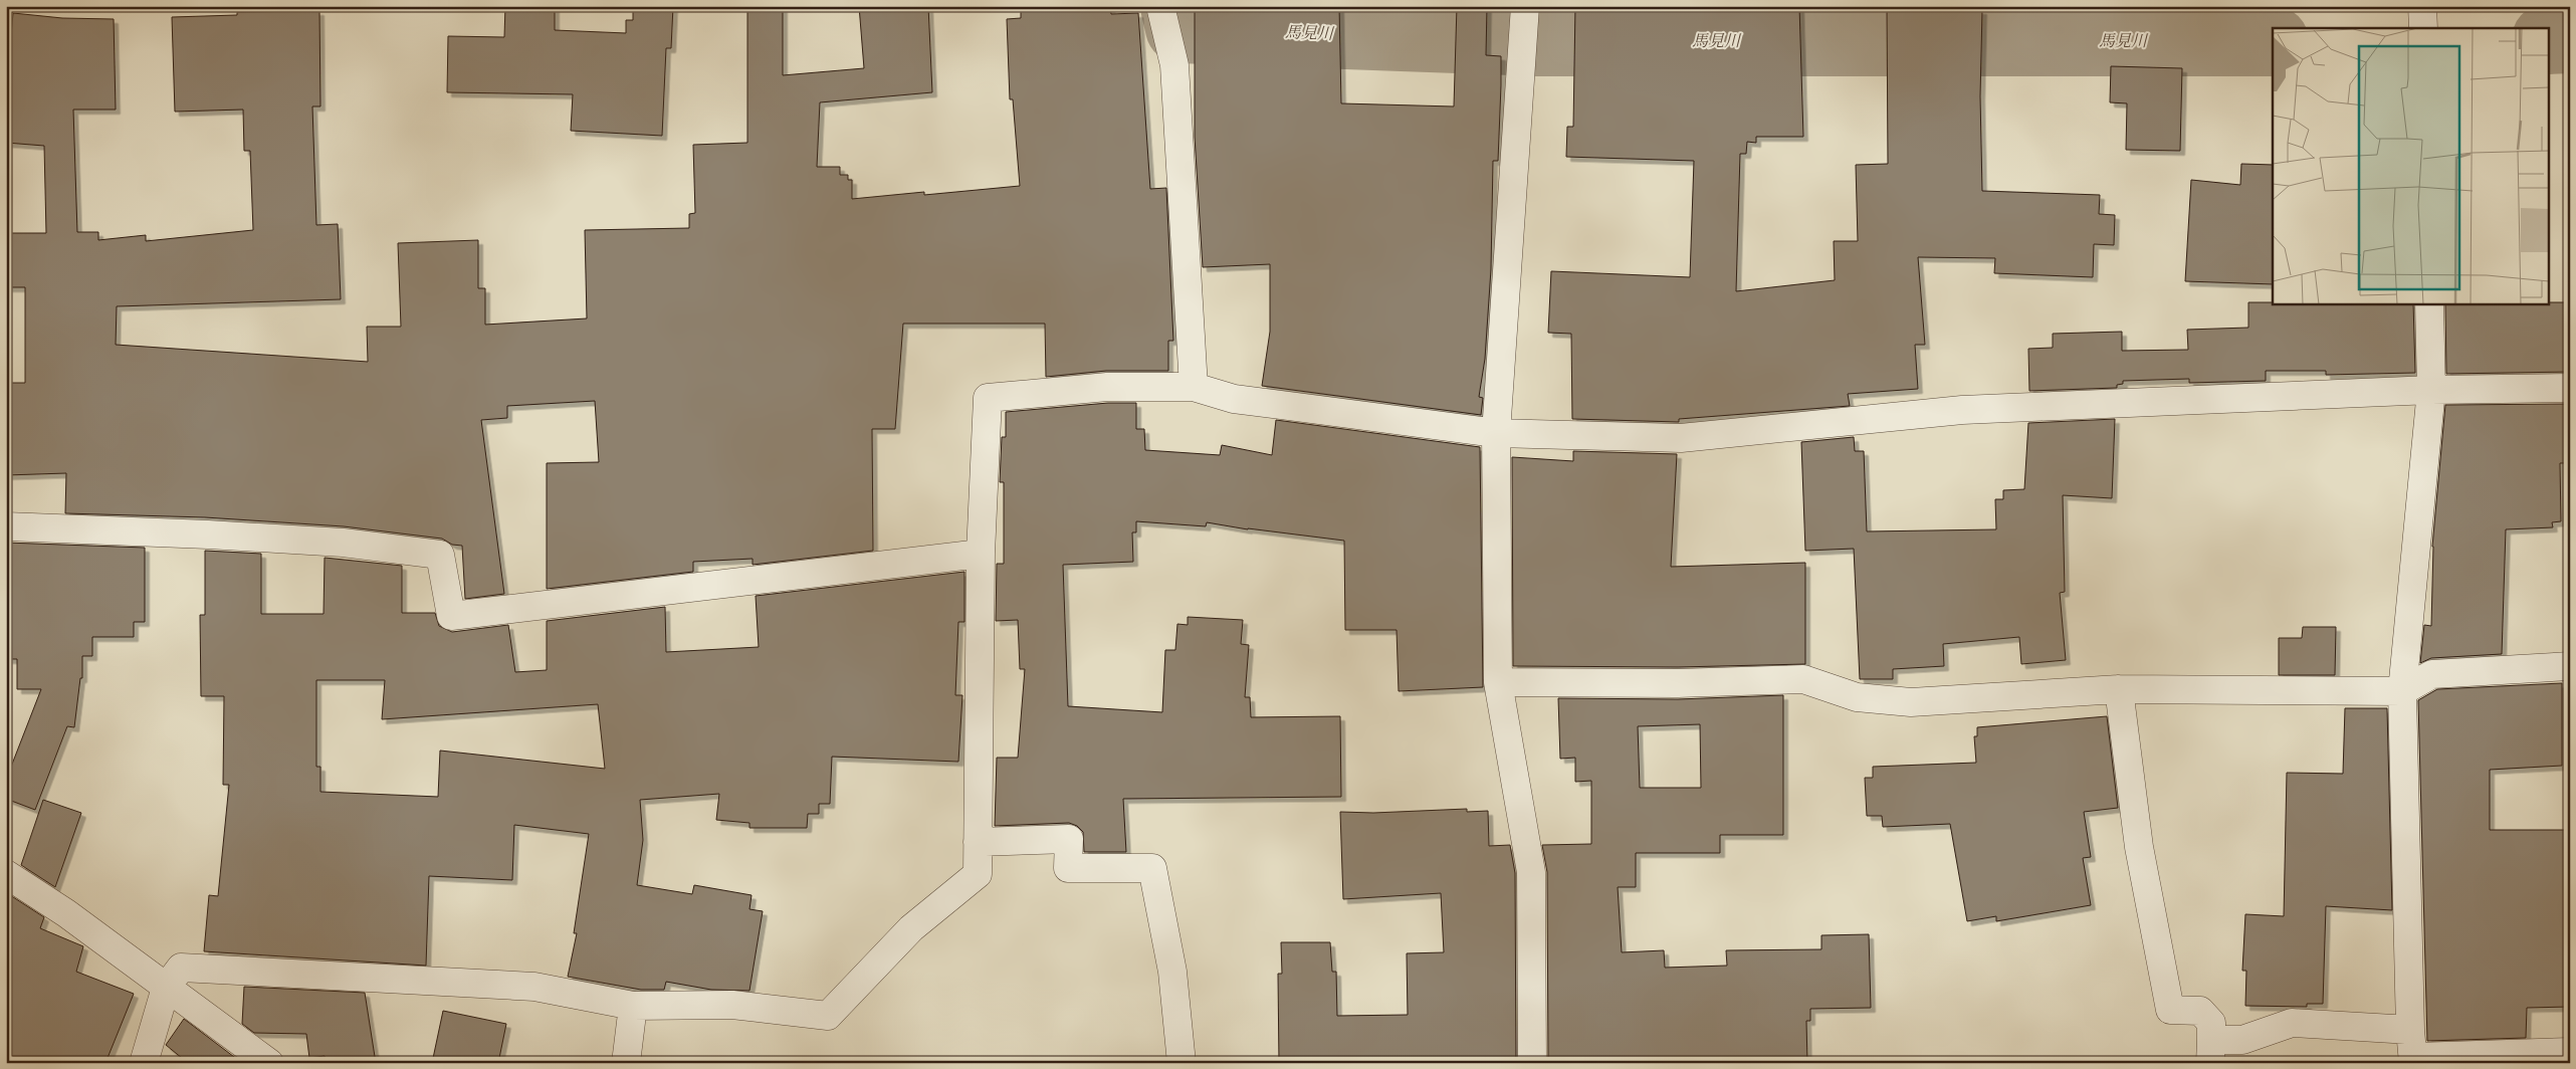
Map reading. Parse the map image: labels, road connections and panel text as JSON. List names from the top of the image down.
{
  "water": ["馬見川"]
}
